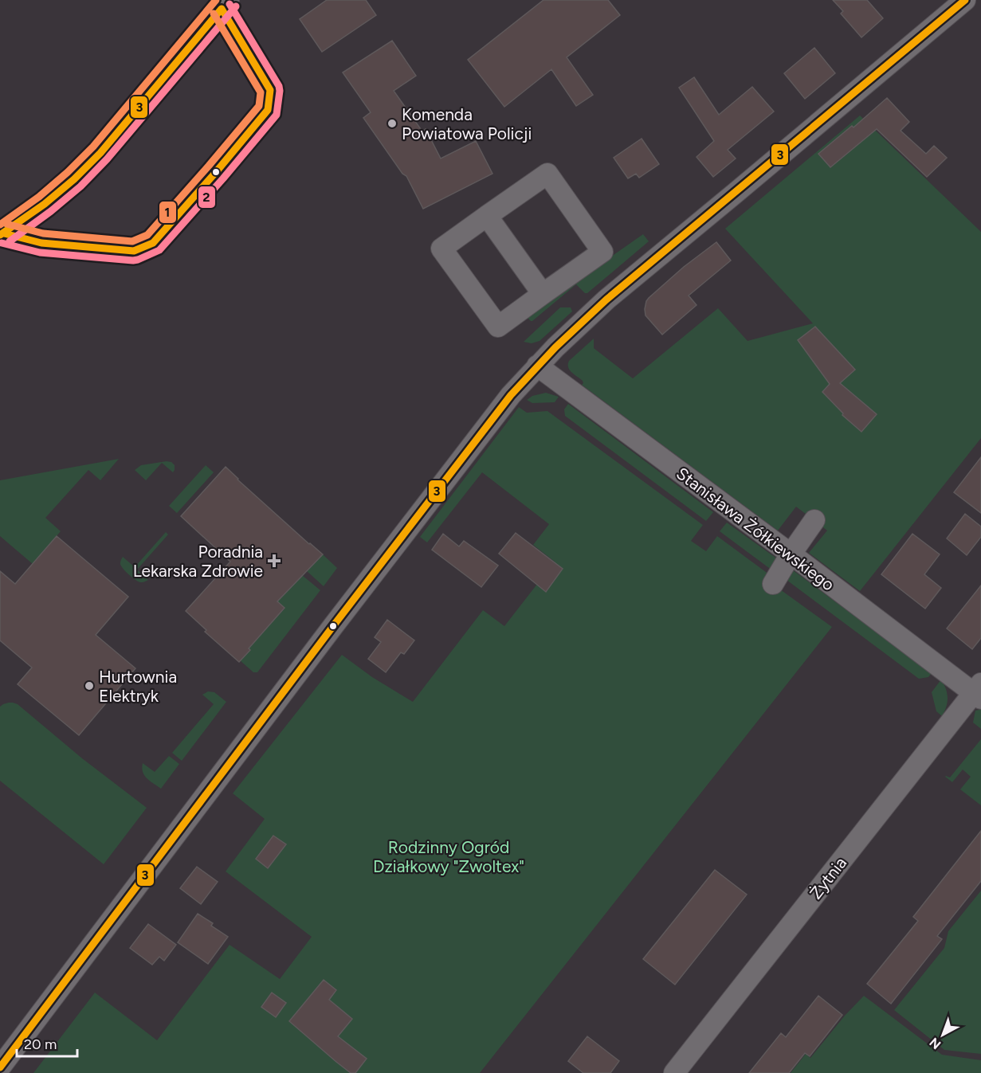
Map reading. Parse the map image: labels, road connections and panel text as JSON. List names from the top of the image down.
{
  "streets": {
    "street": ["Stanisława Żółkiewskiego", "Żytnia"]
  },
  "crossings": [
    ["Stanisława Żółkiewskiego", "Żytnia"]
  ],
  "parks": ["Rodzinny Ogród Działkowy \"Zwoltex\""],
  "places": {
    "other": ["Komenda Powiatowa Policji", "Hurtownia Elektryk"],
    "health": ["Poradnia Lekarska Zdrowie"]
  },
  "lines": ["transit line 3", "transit line 1", "transit line 2"],
  "scale_bar": "20 m",
  "north": "bottom left"
}
